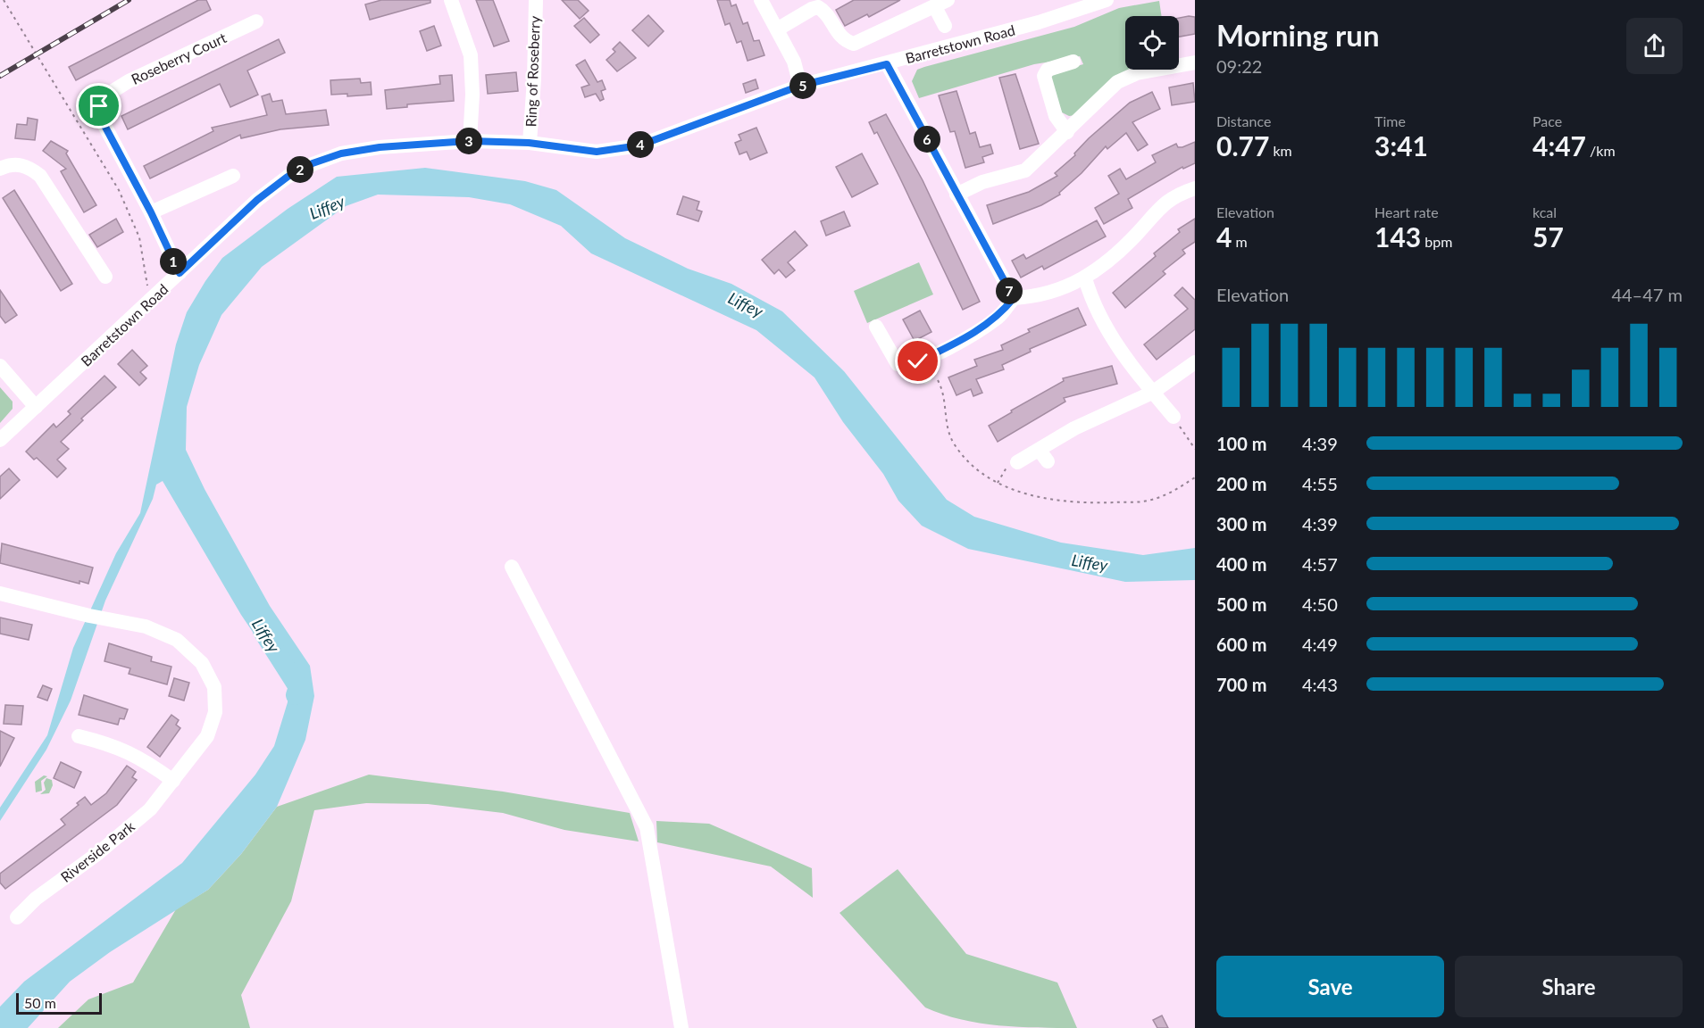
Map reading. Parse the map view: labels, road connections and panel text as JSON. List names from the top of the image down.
{
  "streets": {
    "street": [
      "Barretstown Road",
      "Roseberry Court",
      "Ring of Roseberry",
      "Riverside Park"
    ]
  },
  "crossings": [
    ["Barretstown Road", "Roseberry Court"],
    ["Barretstown Road", "Ring of Roseberry"]
  ],
  "water": ["Liffey"],
  "scale_bar": "50 m",
  "page": {
    "heading": ["Morning run", "09:22"],
    "pins": [
      "5",
      "6",
      "3",
      "4",
      "2",
      "1",
      "7"
    ],
    "stats": [
      ["Distance", "0.77 km"],
      ["Time", "3:41"],
      ["Pace", "4:47 /km"],
      ["Elevation", "4 m"],
      ["Heart rate", "143 bpm"],
      ["kcal", "57"]
    ],
    "chart": ["Elevation", "44–47 m"],
    "list": [
      {
        "name": "100 m",
        "note": "4:39"
      },
      {
        "name": "200 m",
        "note": "4:55"
      },
      {
        "name": "300 m",
        "note": "4:39"
      },
      {
        "name": "400 m",
        "note": "4:57"
      },
      {
        "name": "500 m",
        "note": "4:50"
      },
      {
        "name": "600 m",
        "note": "4:49"
      },
      {
        "name": "700 m",
        "note": "4:43"
      }
    ],
    "buttons": ["Save", "Share"],
    "scale": "50 m"
  }
}
